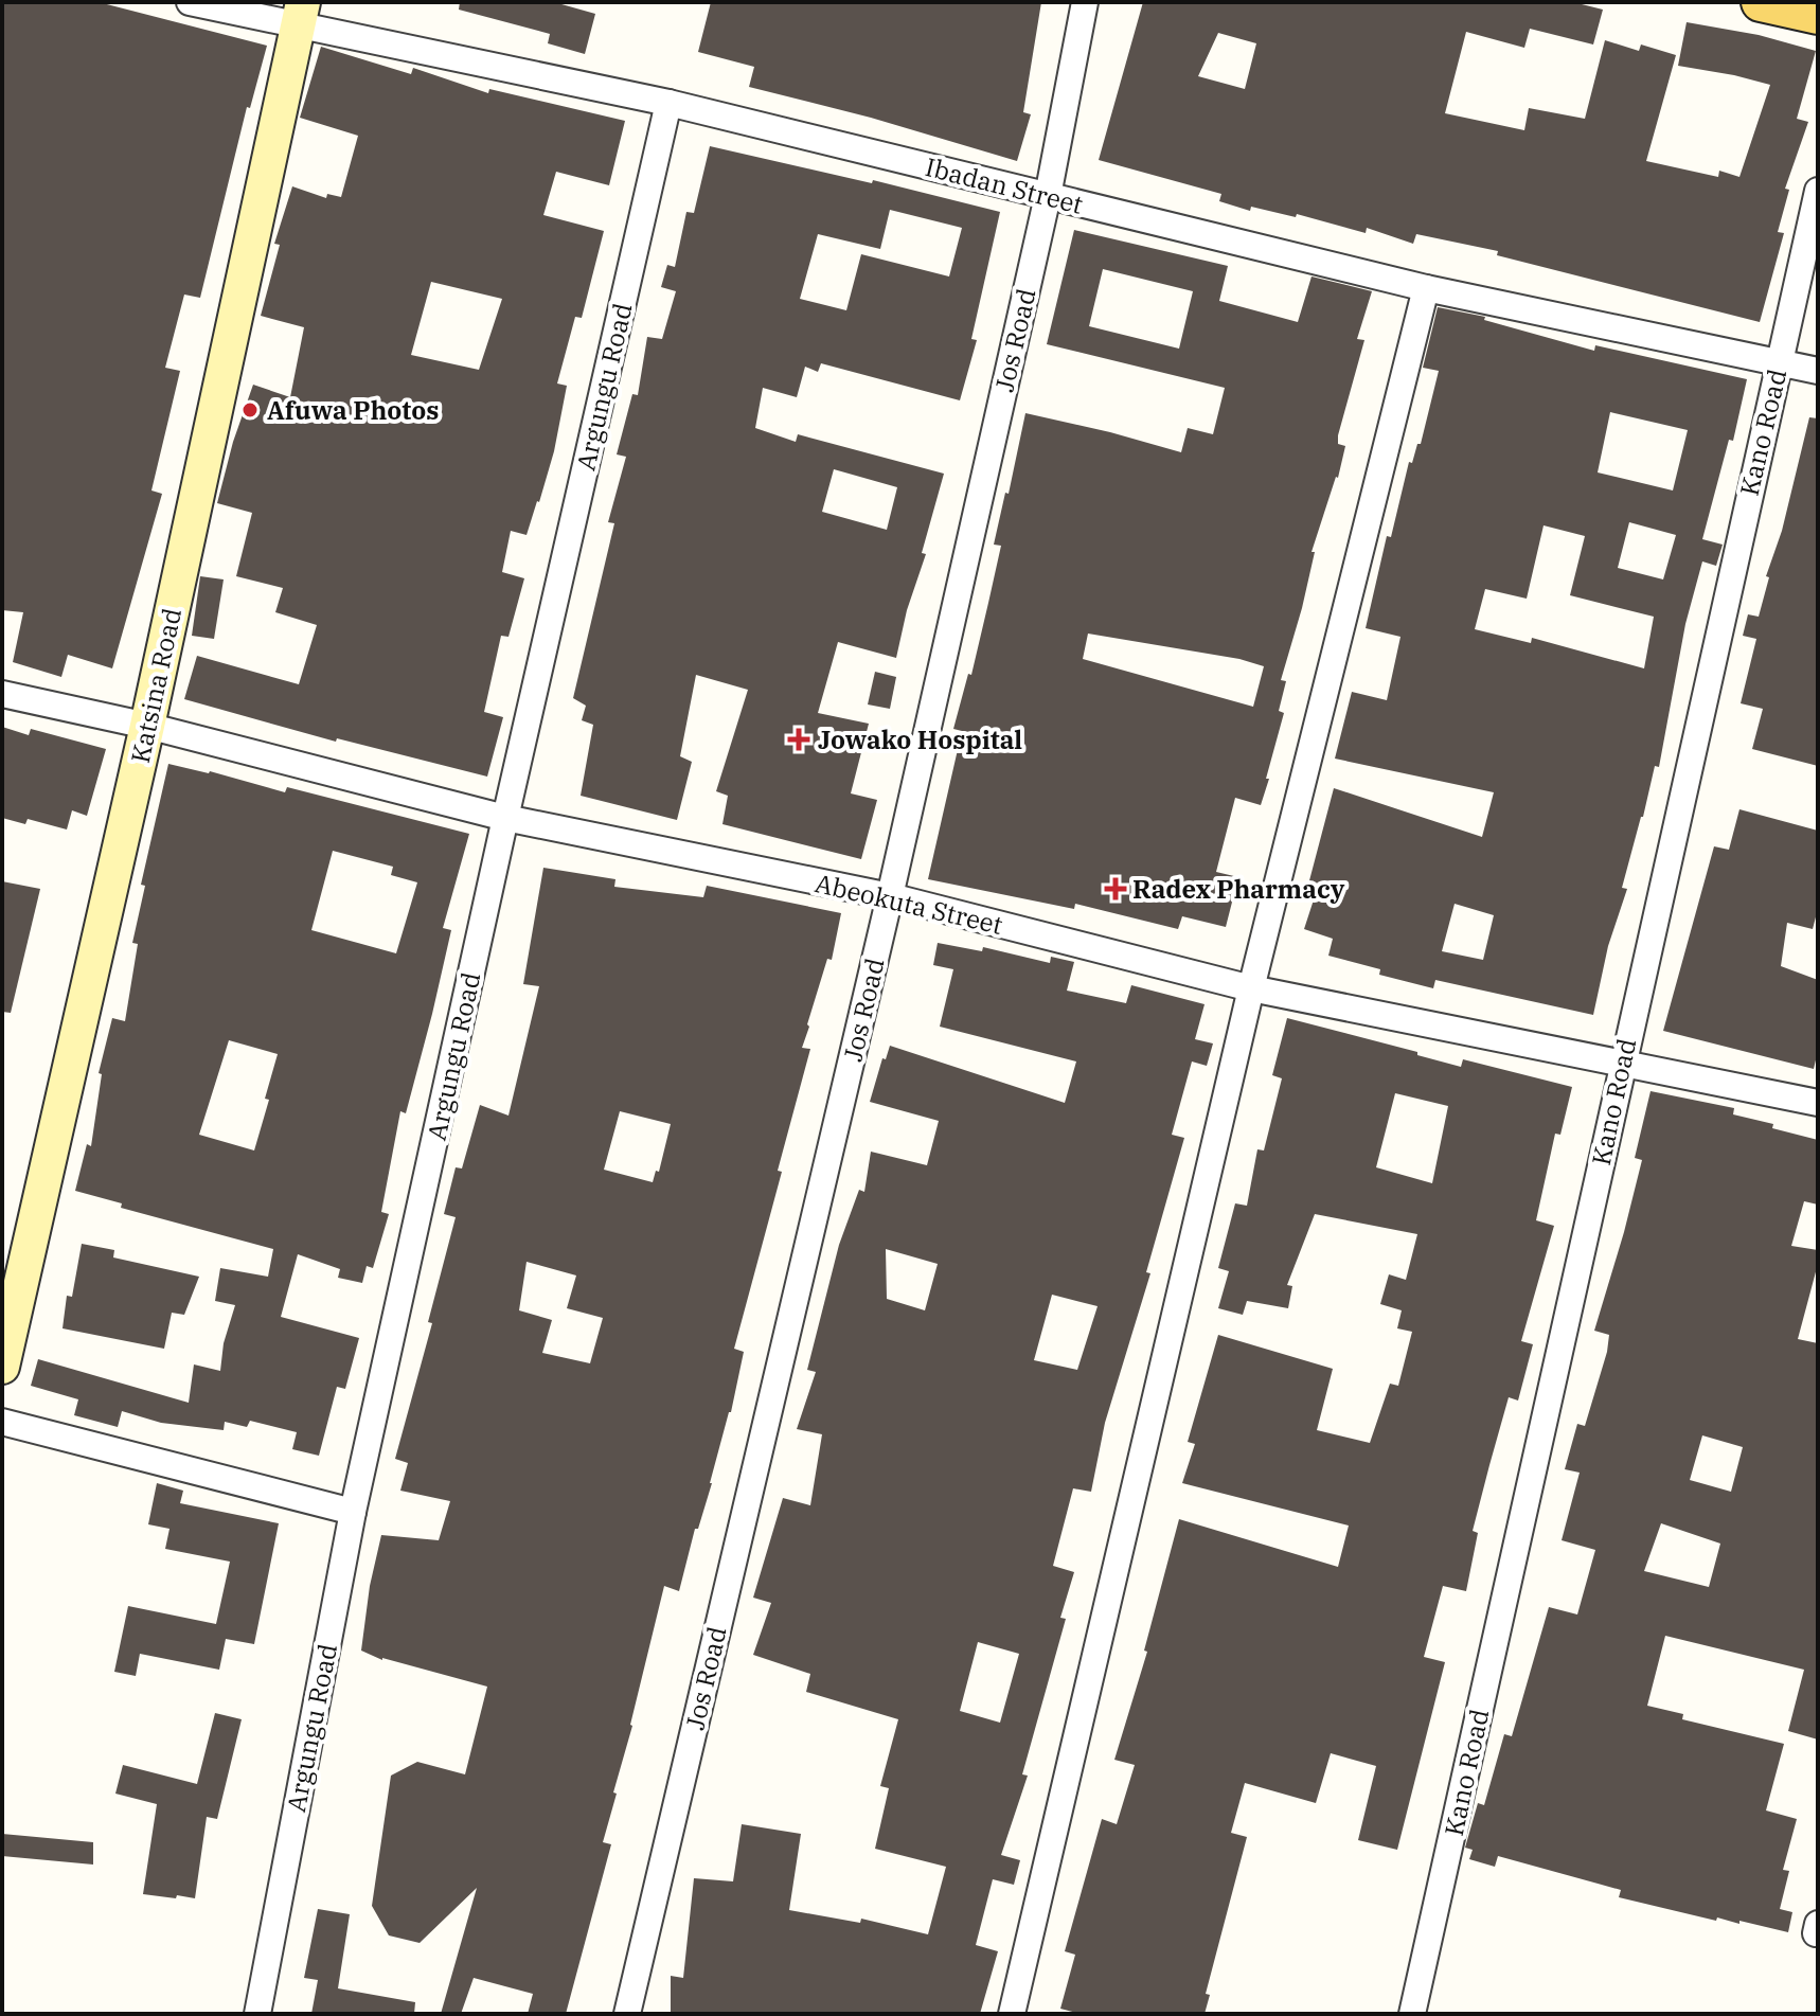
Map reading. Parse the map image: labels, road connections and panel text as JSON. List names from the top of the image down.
{
  "streets": {
    "street": [
      "Ibadan Street",
      "Jos Road",
      "Argungu Road",
      "Kano Road",
      "Katsina Road",
      "Abeokuta Street"
    ]
  },
  "crossings": [
    ["Ibadan Street", "Jos Road"],
    ["Ibadan Street", "Argungu Road"],
    ["Ibadan Street", "Kano Road"],
    ["Ibadan Street", "Katsina Road"],
    ["Jos Road", "Abeokuta Street"],
    ["Argungu Road", "Abeokuta Street"],
    ["Kano Road", "Abeokuta Street"],
    ["Katsina Road", "Abeokuta Street"]
  ],
  "places": {
    "other": ["Afuwa Photos"],
    "health": ["Jowako Hospital", "Radex Pharmacy"]
  }
}
